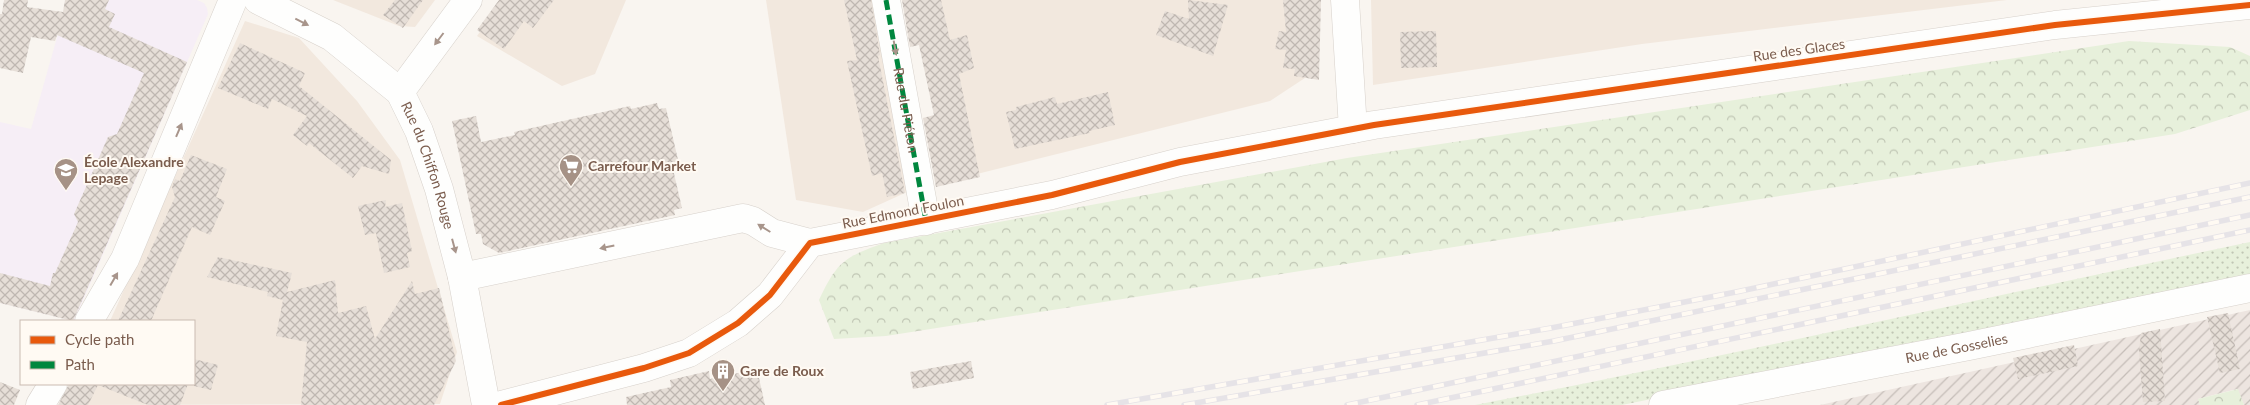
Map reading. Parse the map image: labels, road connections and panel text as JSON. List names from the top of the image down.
{
  "streets": {
    "street": [
      "Rue des Glaces",
      "Rue du Piéton",
      "Rue du Chiffon Rouge",
      "Rue Edmond Foulon",
      "Rue de Gosselies"
    ]
  },
  "crossings": [
    ["Rue des Glaces", "Rue Edmond Foulon"],
    ["Rue du Piéton", "Rue Edmond Foulon"]
  ],
  "one_way": ["Rue du Piéton", "Rue du Chiffon Rouge"],
  "places": {
    "supermarket": ["Carrefour Market"],
    "school or university": ["École Alexandre Lepage"],
    "building": ["Gare de Roux"]
  },
  "legend": ["Cycle path", "Path"]
}
